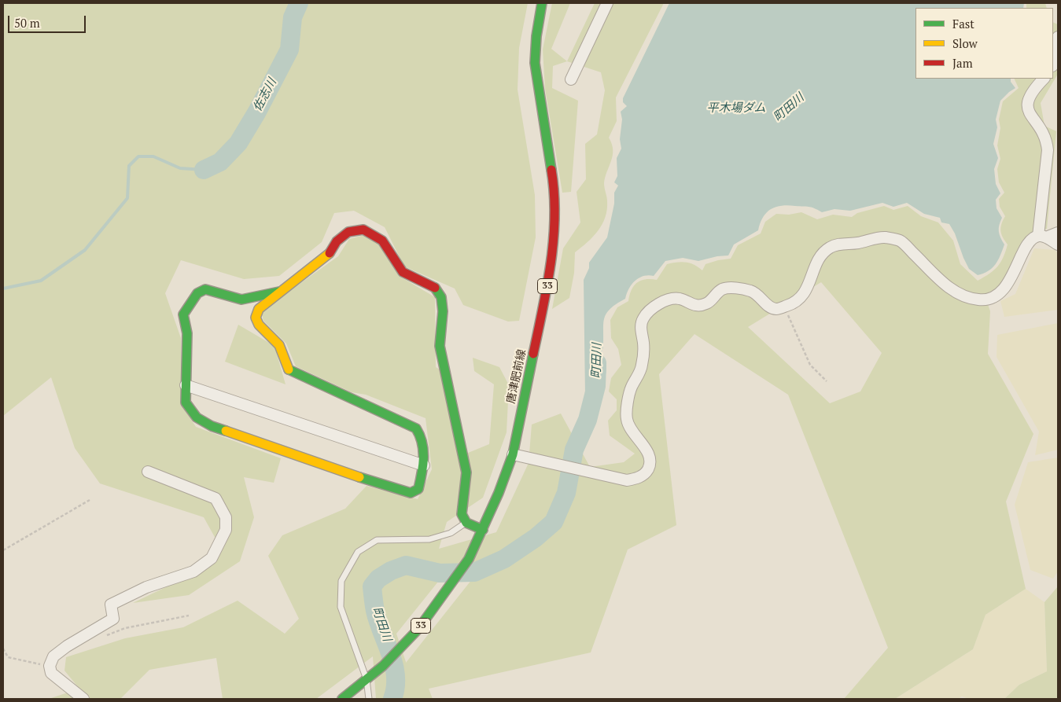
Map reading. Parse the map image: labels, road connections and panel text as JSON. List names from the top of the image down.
{
  "streets": {
    "street": ["33", "唐津肥前線"]
  },
  "water": ["佐志川", "町田川", "平木場ダム"],
  "legend": ["Fast", "Slow", "Jam"],
  "scale_bar": "50 m"
}
